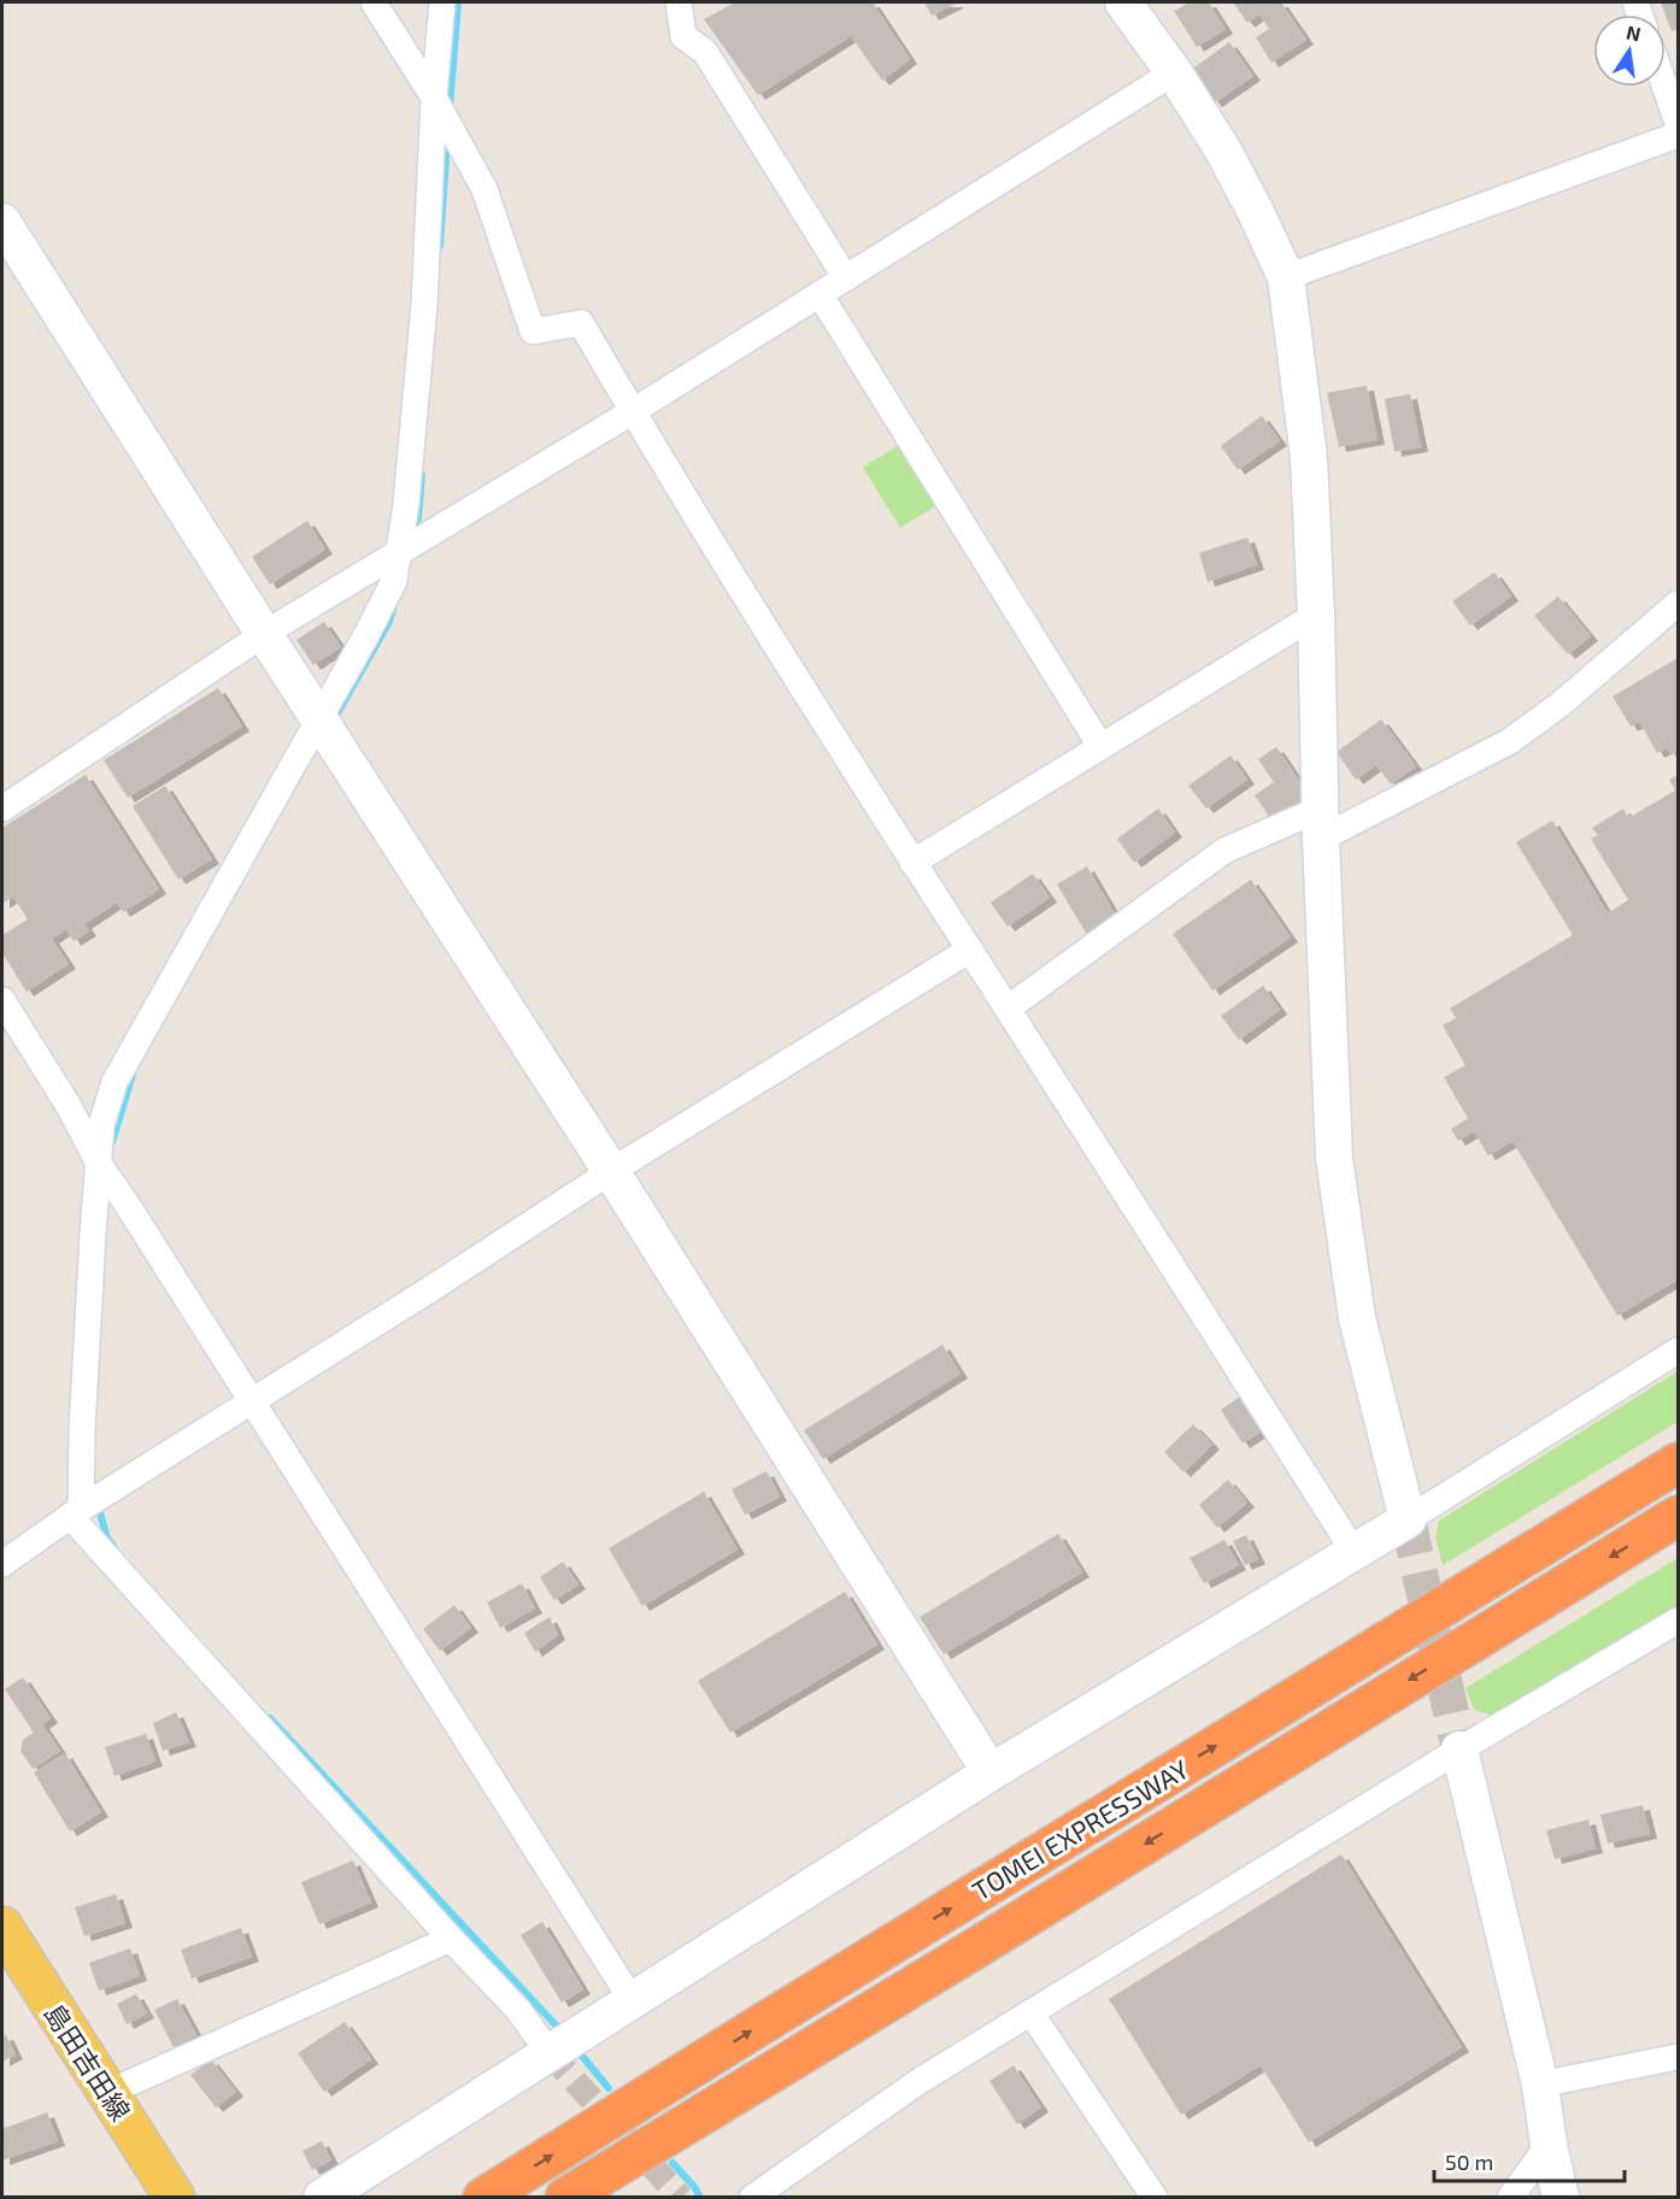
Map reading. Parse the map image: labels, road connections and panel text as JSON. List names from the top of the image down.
{
  "streets": {
    "highway": ["TOMEI EXPRESSWAY"],
    "main road": ["島田吉田線"]
  },
  "scale_bar": "50 m",
  "north": "top"
}
